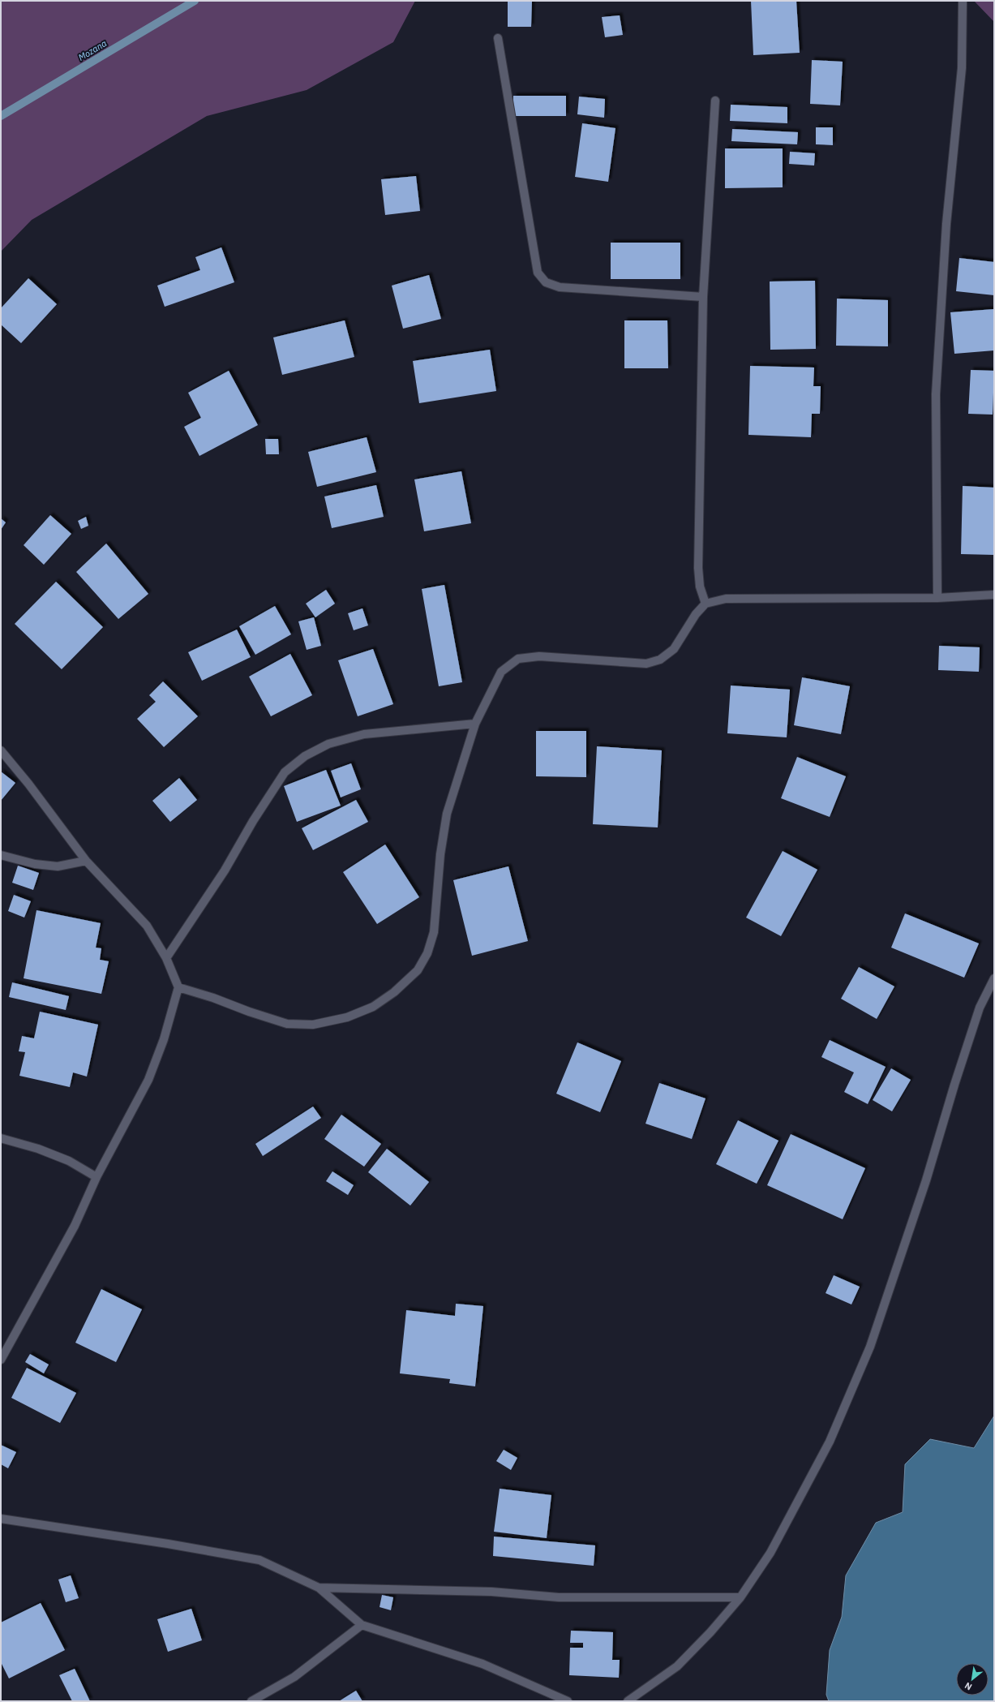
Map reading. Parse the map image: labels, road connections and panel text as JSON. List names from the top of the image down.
{
  "water": ["Mozana"],
  "north": "bottom left"
}
